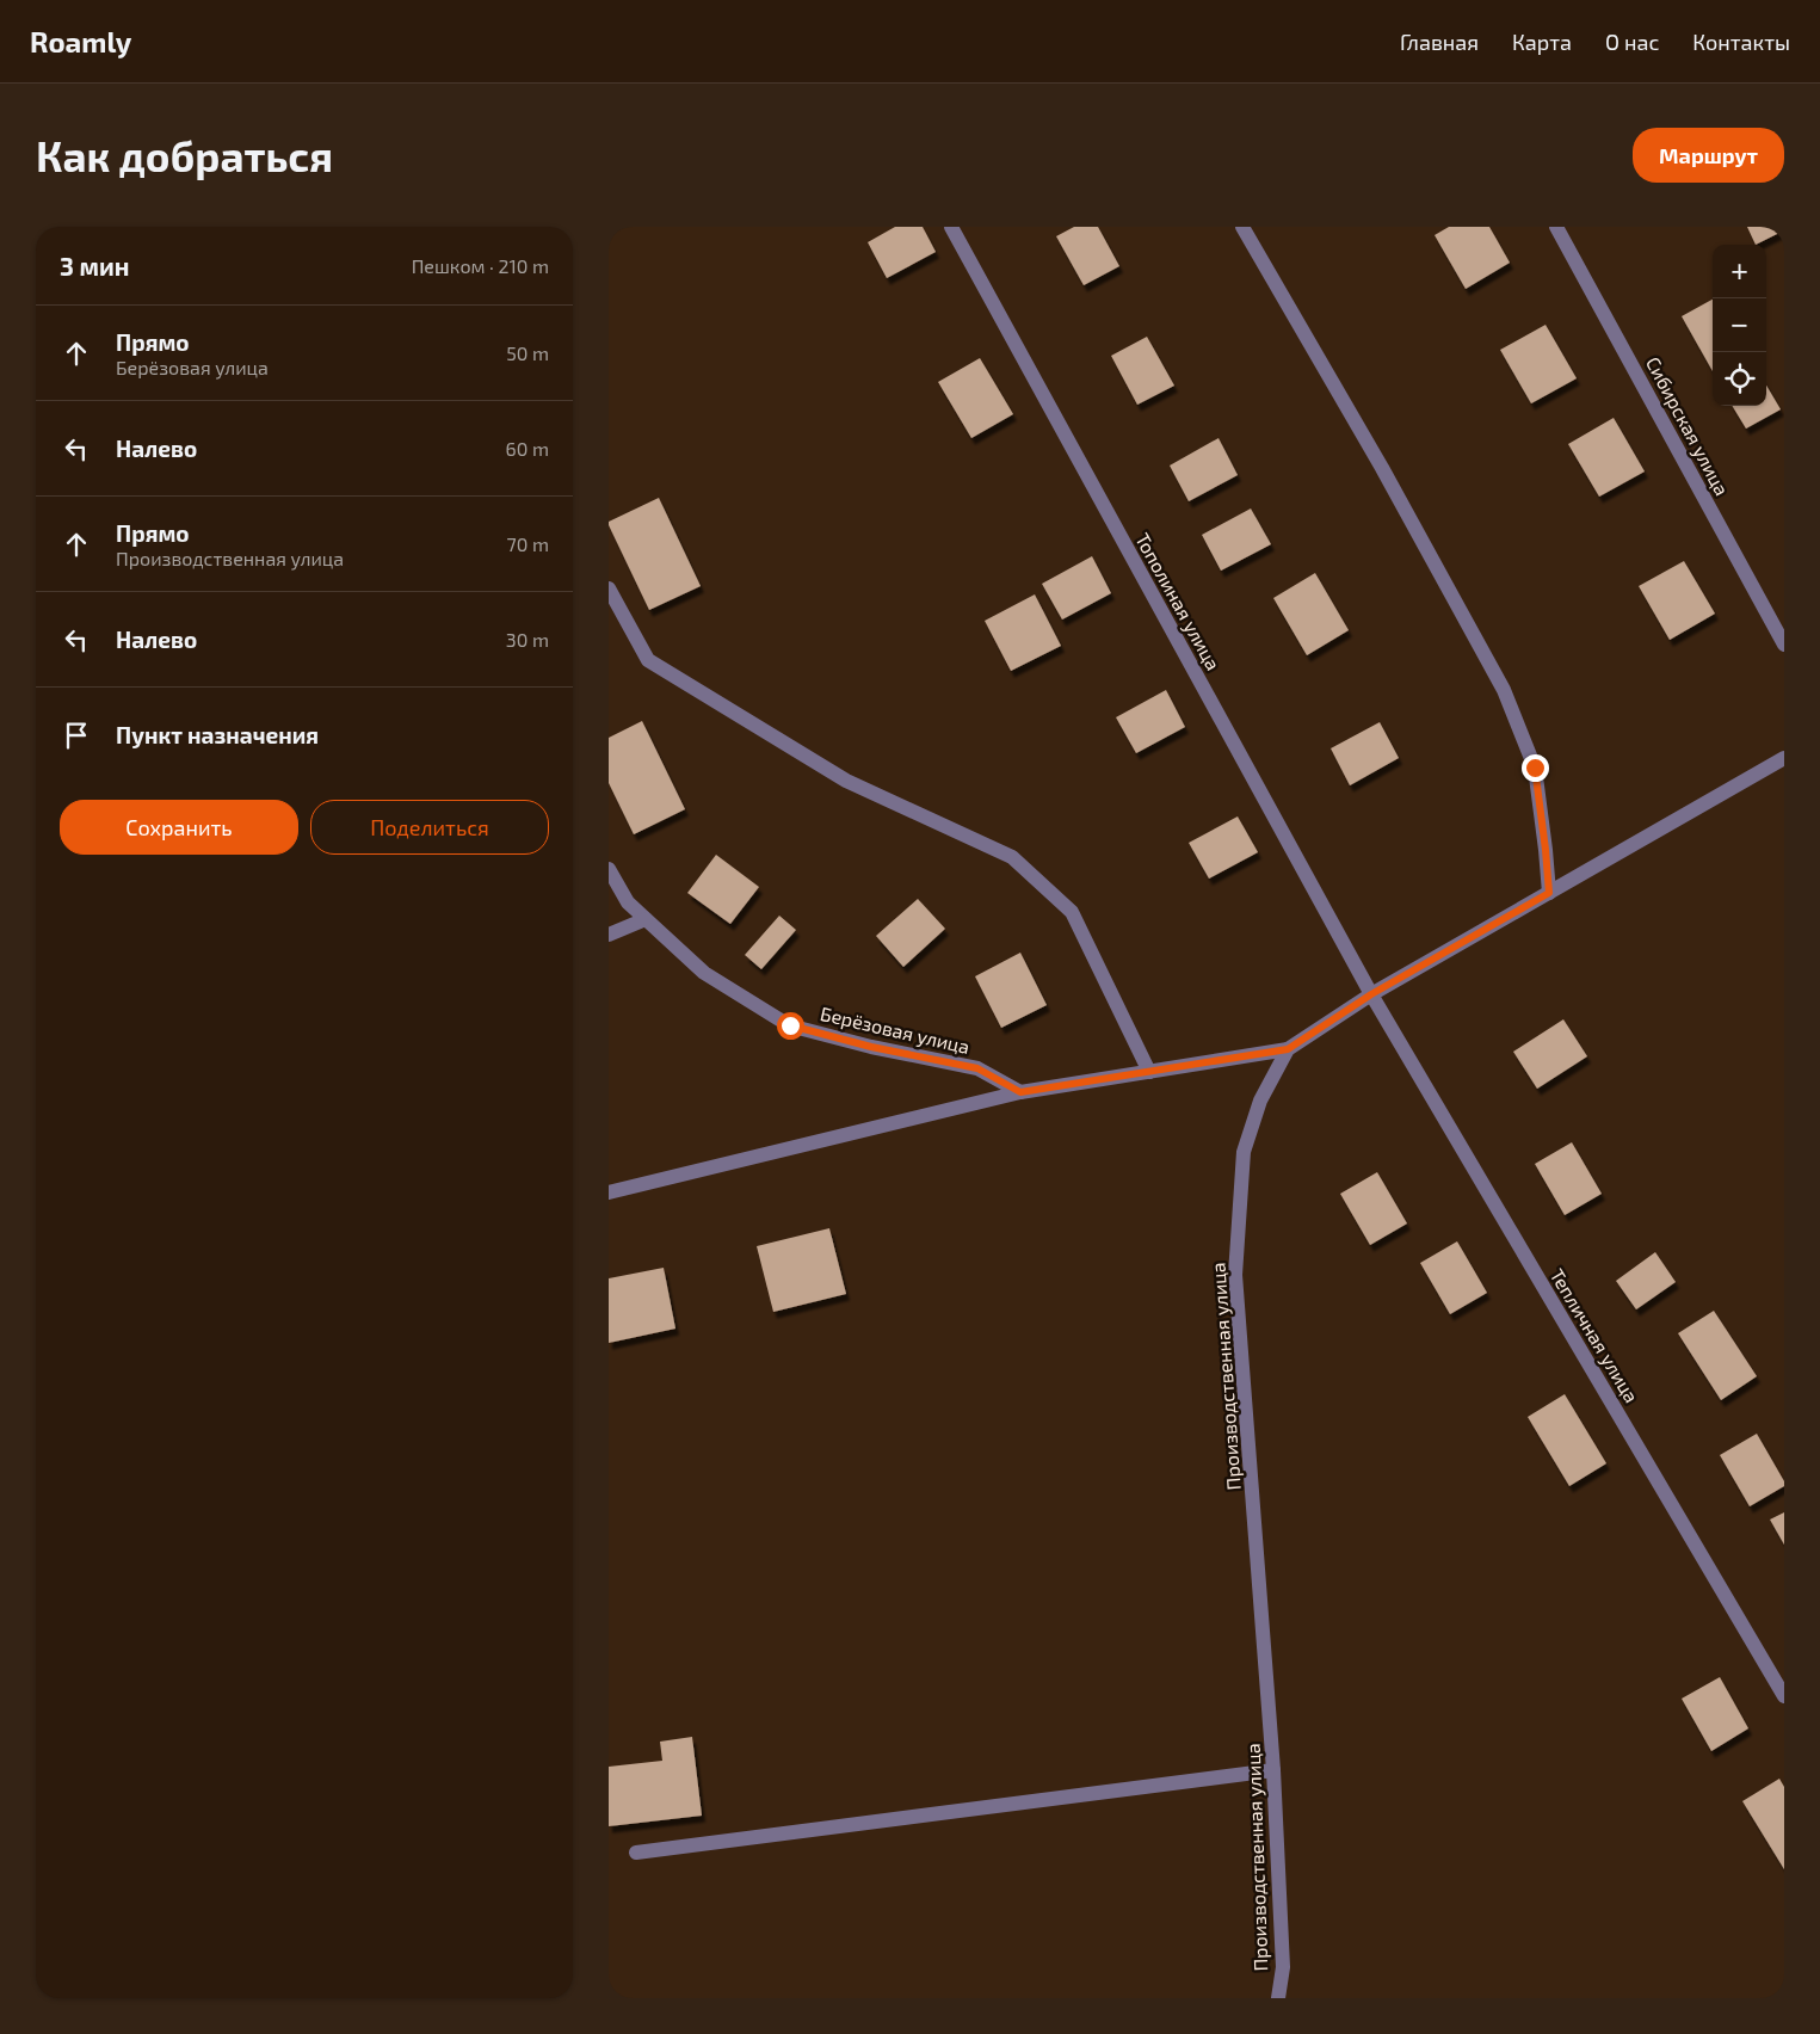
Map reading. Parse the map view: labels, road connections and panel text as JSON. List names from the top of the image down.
{
  "streets": {
    "street": [
      "Сибирская улица",
      "Тополиная улица",
      "Берёзовая улица",
      "Тепличная улица",
      "Производственная улица"
    ]
  },
  "crossings": [
    ["Тополиная улица", "Тепличная улица"],
    ["Тополиная улица", "Производственная улица"],
    ["Тепличная улица", "Производственная улица"]
  ],
  "page": {
    "header": "Roamly",
    "nav": [
      "Главная",
      "Карта",
      "О нас",
      "Контакты"
    ],
    "buttons": [
      "Маршрут",
      ["Сохранить", "Поделиться"]
    ],
    "title": "Как добраться",
    "heading": ["3 мин", "Пешком · 210 m"],
    "map_buttons": ["+", "−"],
    "list": [
      ["Прямо", "Берёзовая улица", "50 m"],
      ["Налево", "60 m"],
      ["Прямо", "Производственная улица", "70 m"],
      ["Налево", "30 m"],
      "Пункт назначения"
    ]
  }
}
